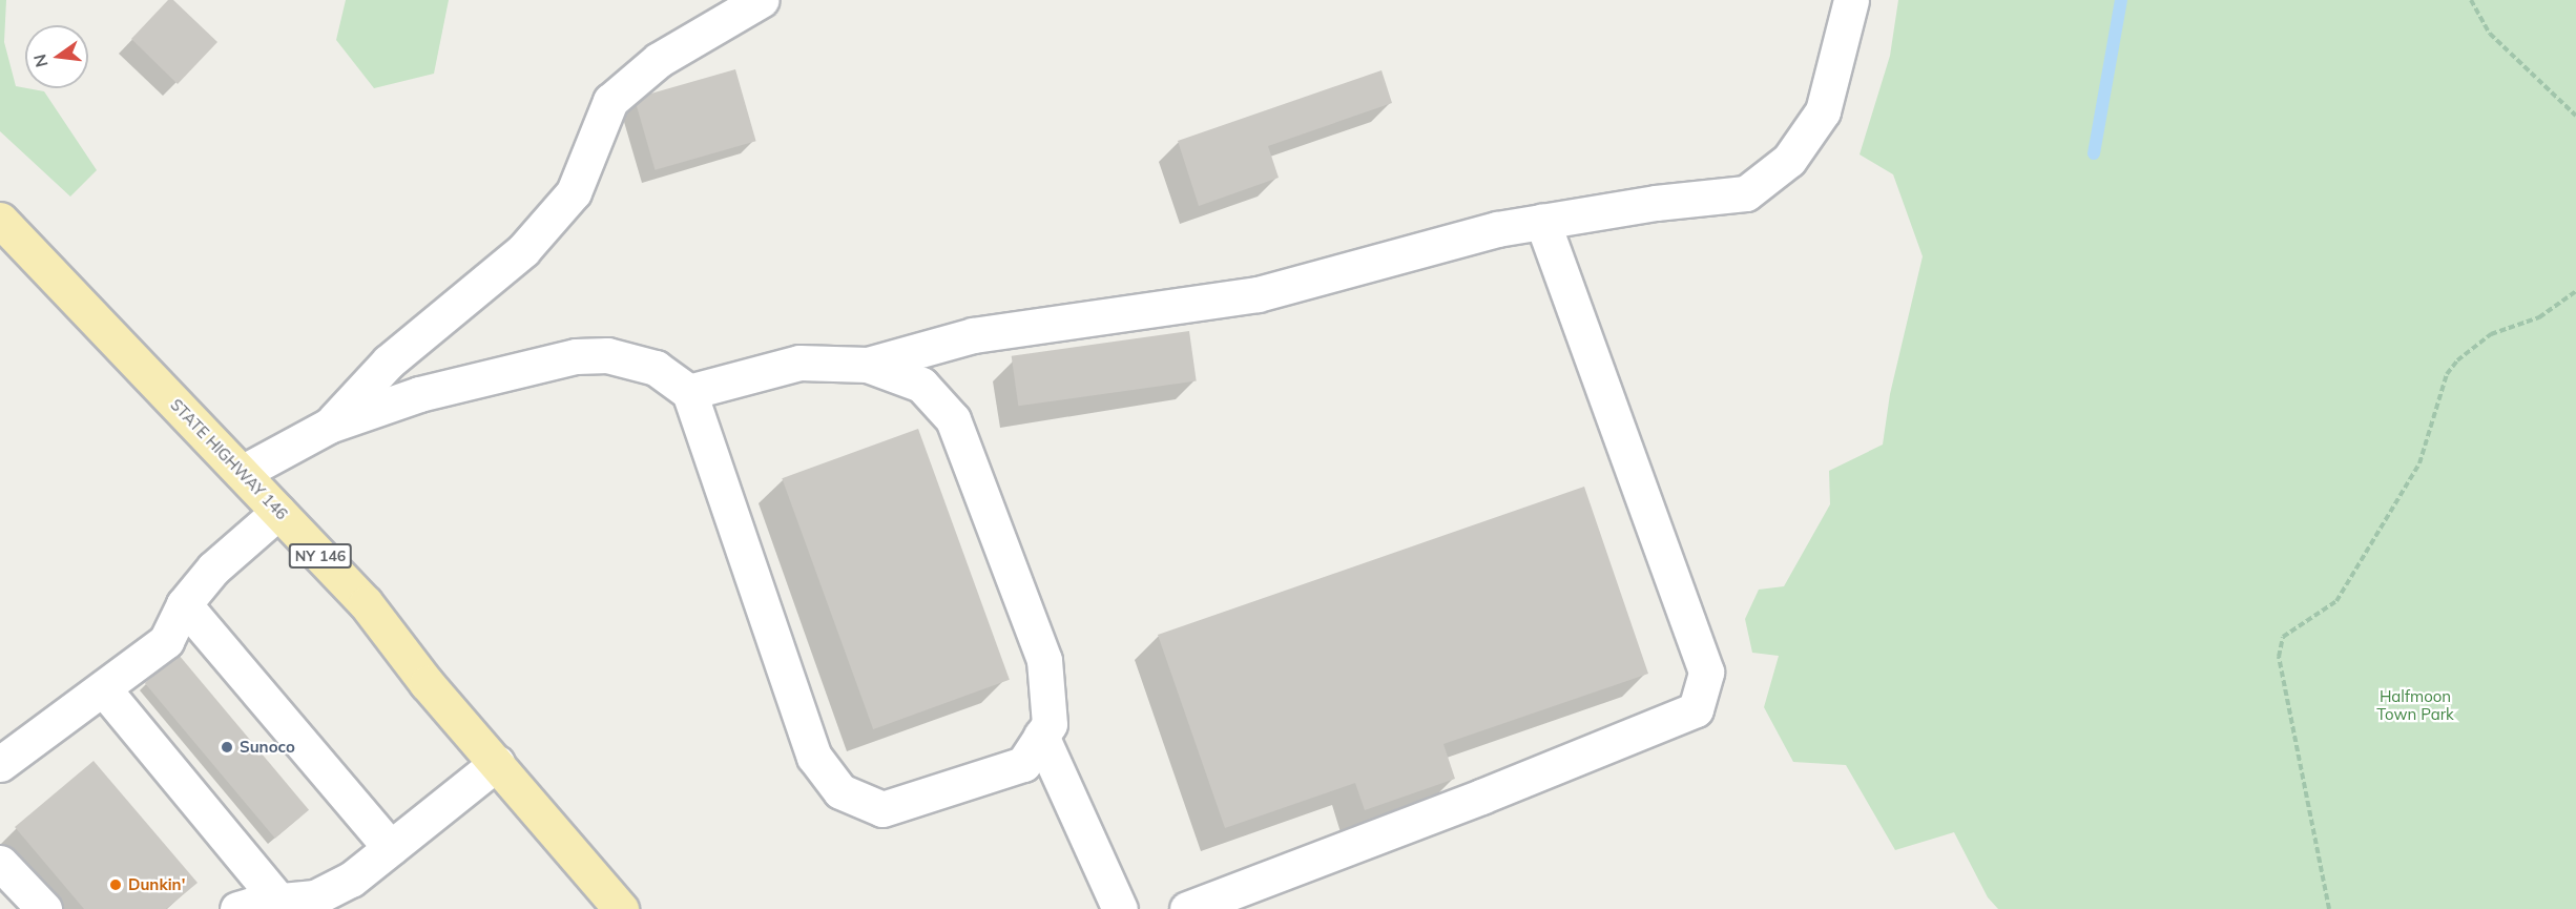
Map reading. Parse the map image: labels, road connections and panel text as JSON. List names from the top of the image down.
{
  "streets": {
    "main road": ["STATE HIGHWAY 146", "NY 146"]
  },
  "parks": ["Halfmoon Town Park"],
  "places": ["Sunoco", "Dunkin'"],
  "north": "left"
}
